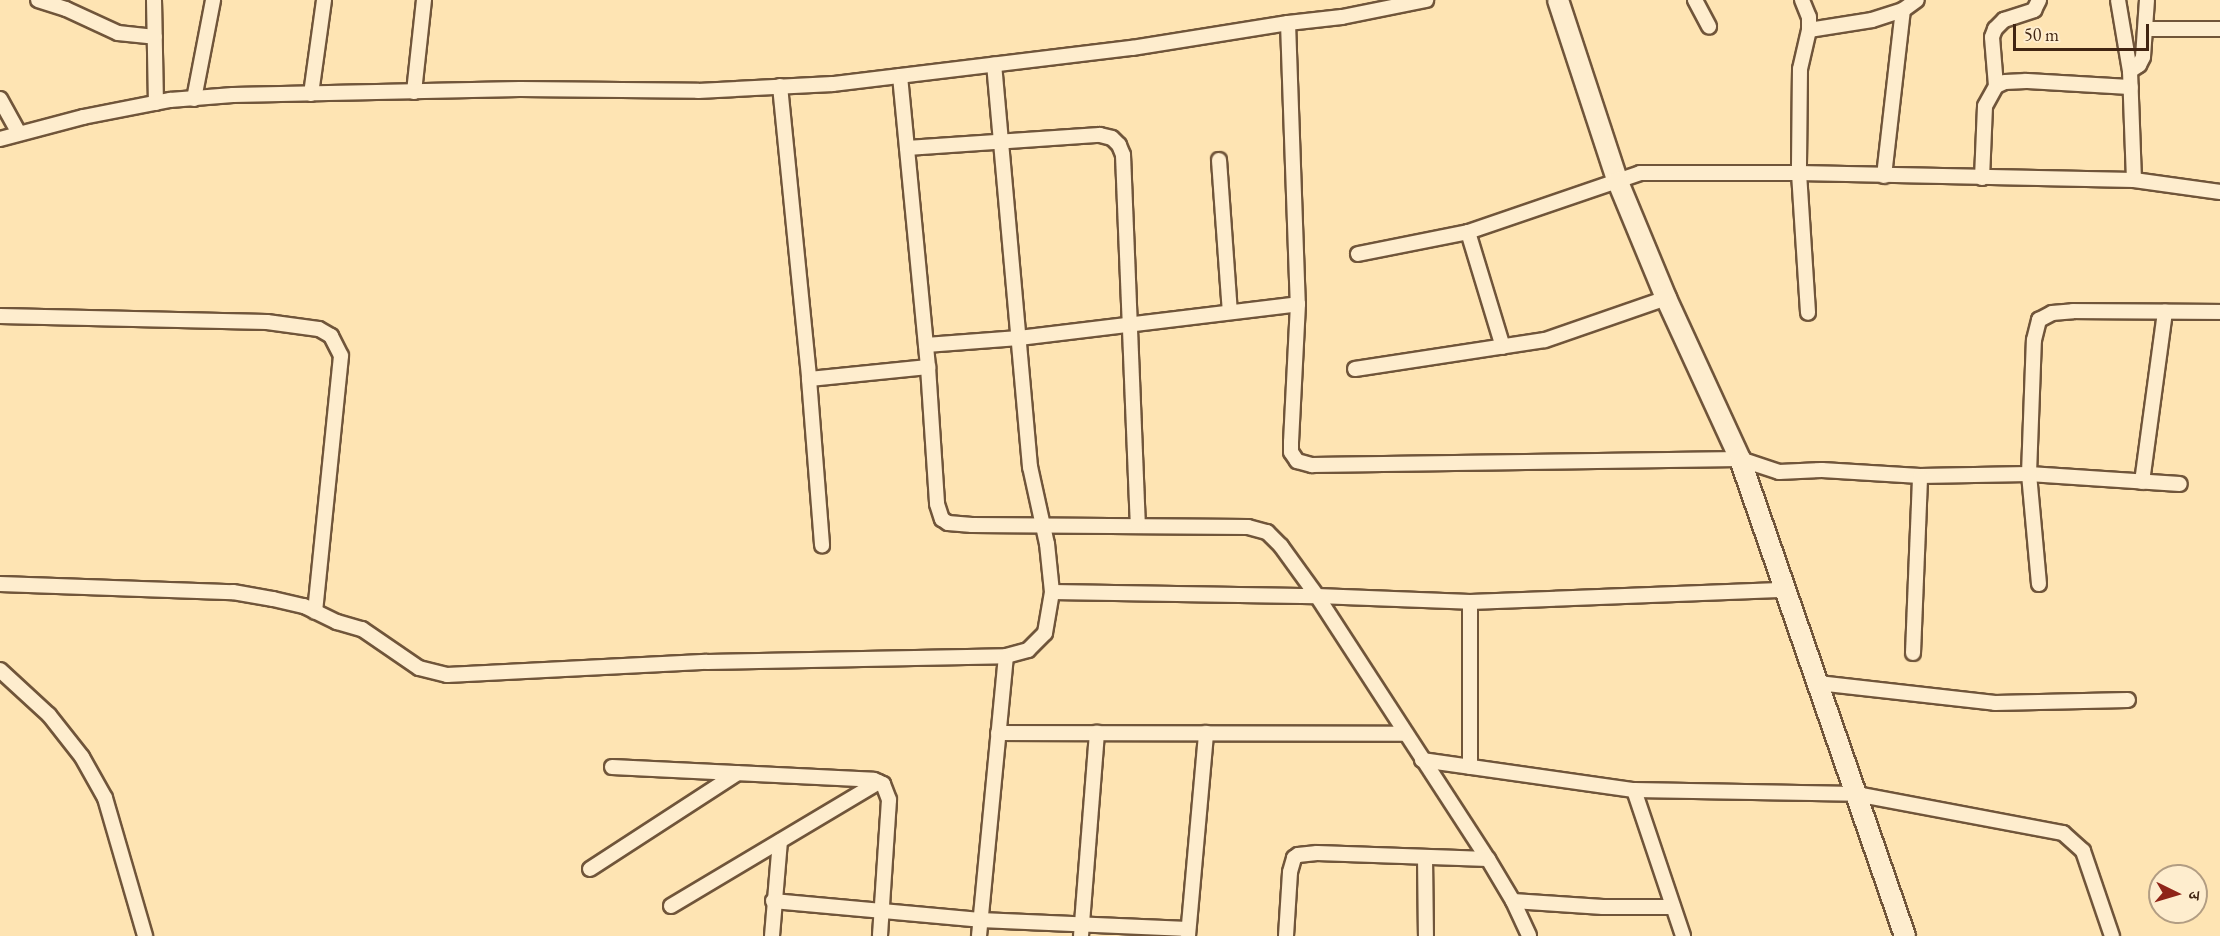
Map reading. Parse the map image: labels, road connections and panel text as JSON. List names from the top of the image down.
{
  "scale_bar": "50 m",
  "north": "right"
}
